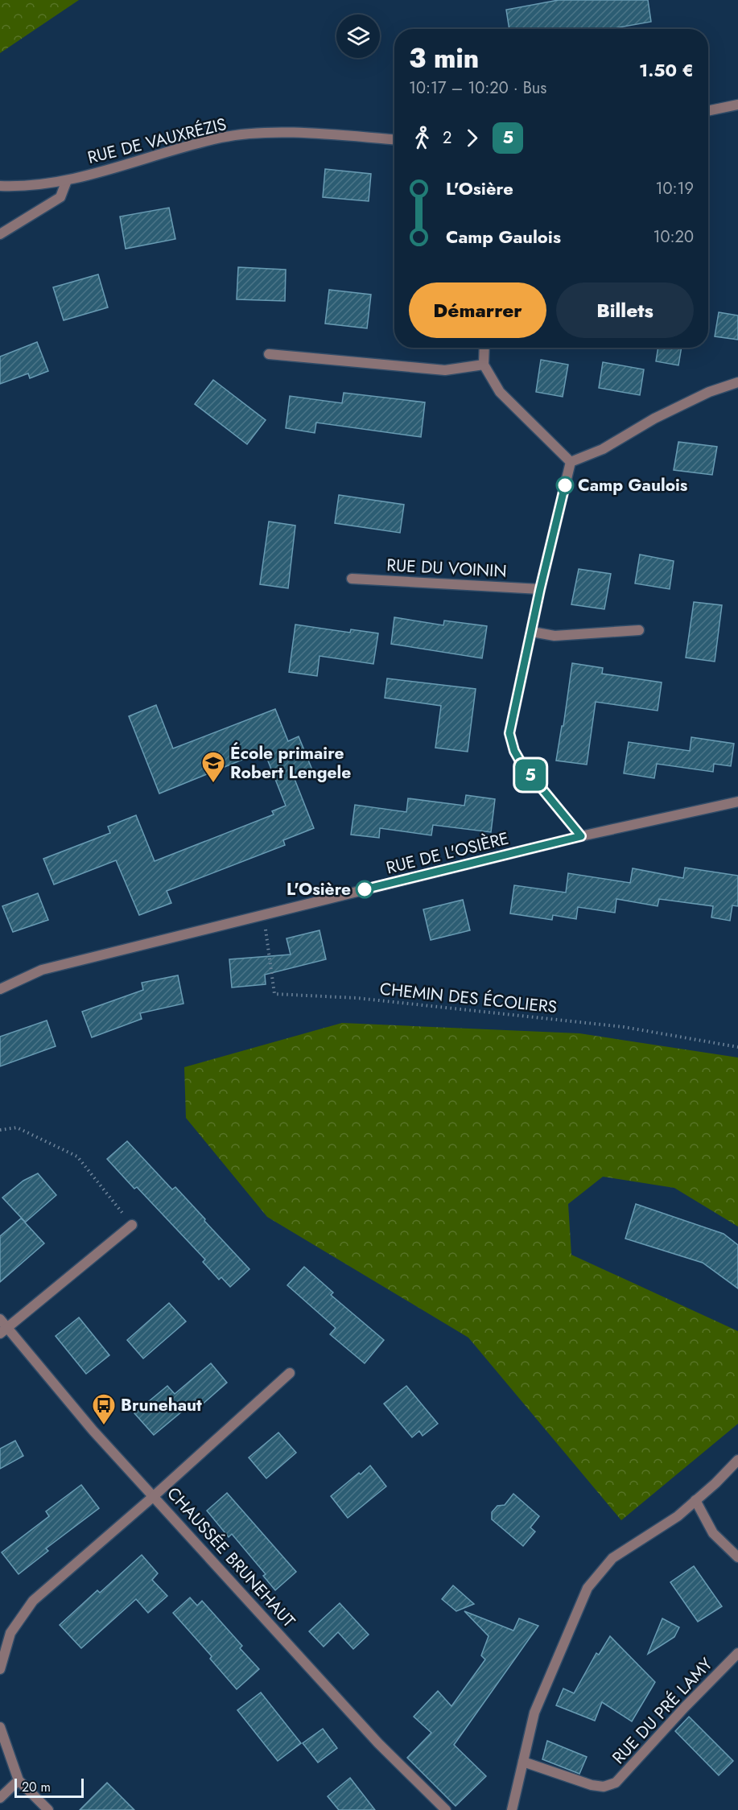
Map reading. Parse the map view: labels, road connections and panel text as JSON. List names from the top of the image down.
{
  "streets": {
    "street": [
      "RUE DE VAUXRÉZIS",
      "RUE DU VOININ",
      "RUE DE L'OSIÈRE",
      "CHAUSSÉE BRUNEHAUT",
      "RUE DU PRÉ LAMY"
    ],
    "path": ["CHEMIN DES ÉCOLIERS"]
  },
  "crossings": [
    ["RUE DE L'OSIÈRE", "CHEMIN DES ÉCOLIERS"]
  ],
  "places": {
    "other": ["Camp Gaulois", "L'Osière"],
    "school or university": ["École primaire Robert Lengele"],
    "bus stop": ["Brunehaut"]
  },
  "lines": ["bus line 5"],
  "scale_bar": "20 m",
  "page": {
    "on_map": "5",
    "heading": ["3 min", "10:17 – 10:20 · Bus", "1.50 €"],
    "legs": ["2", "5"],
    "list": [
      {
        "name": "L'Osière",
        "value": "10:19"
      },
      {
        "name": "Camp Gaulois",
        "value": "10:20"
      }
    ],
    "buttons": ["Démarrer", "Billets"],
    "scale": "20 m"
  }
}
